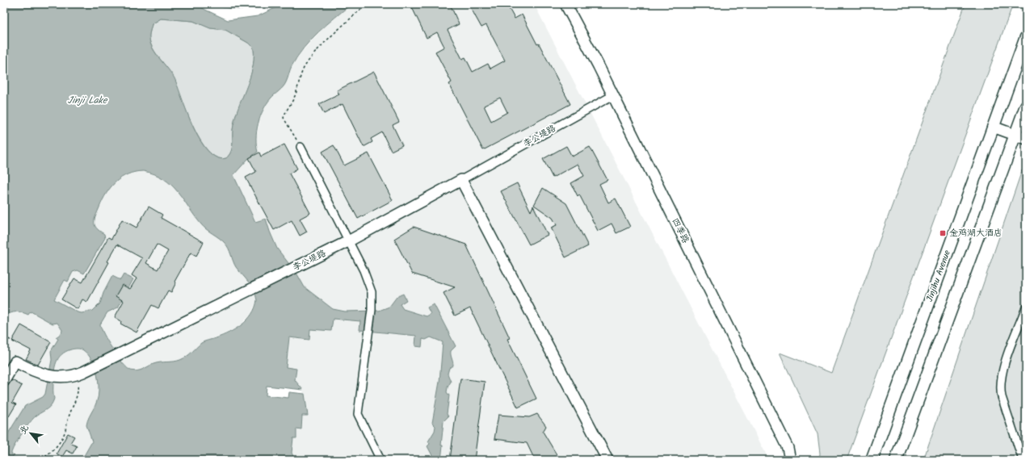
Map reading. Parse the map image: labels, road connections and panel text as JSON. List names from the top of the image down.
{
  "streets": {
    "main road": ["Jinjihu Avenue"],
    "street": ["李公堤路", "四季路"]
  },
  "crossings": [
    ["李公堤路", "四季路"]
  ],
  "water": ["Jinji Lake"],
  "places": {
    "transit": ["金鸡湖大酒店"]
  },
  "north": "top left"
}
